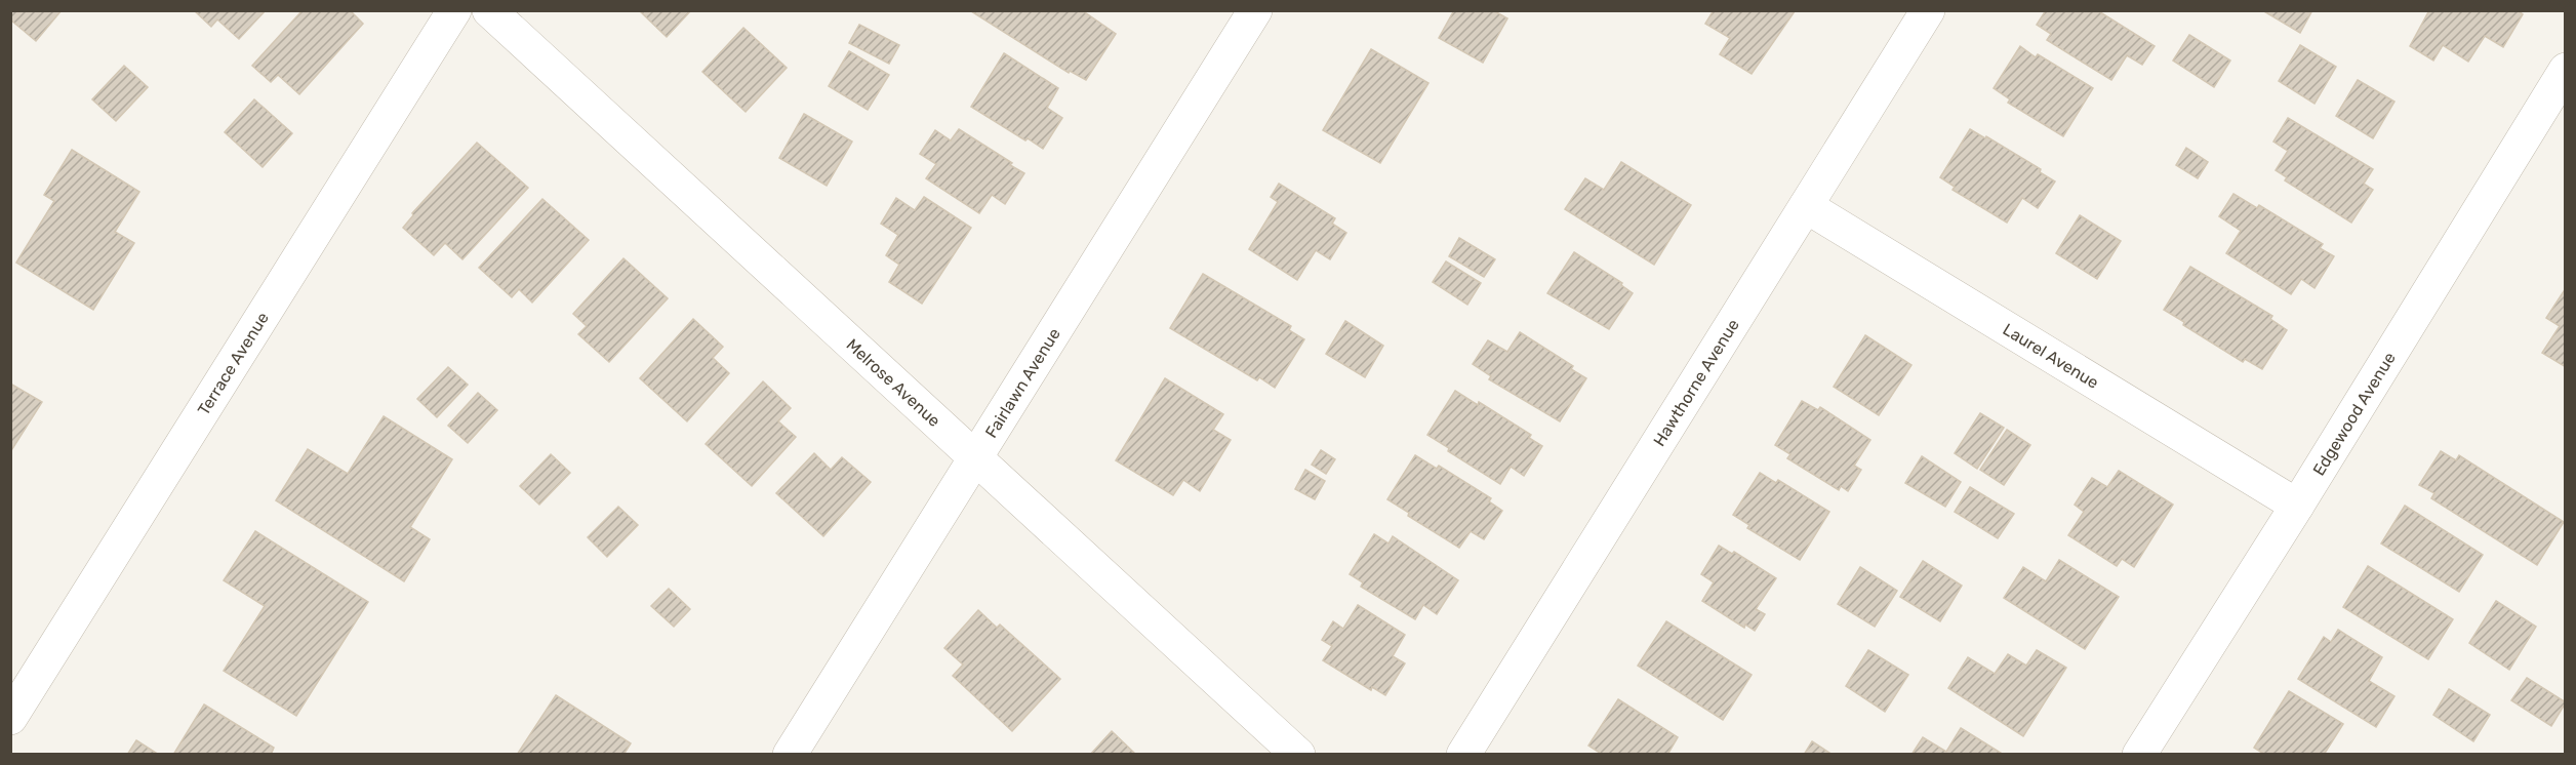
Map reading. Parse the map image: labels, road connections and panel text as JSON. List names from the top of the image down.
{
  "streets": {
    "street": [
      "Laurel Avenue",
      "Terrace Avenue",
      "Melrose Avenue",
      "Fairlawn Avenue",
      "Hawthorne Avenue",
      "Edgewood Avenue"
    ]
  },
  "crossings": [
    ["Laurel Avenue", "Hawthorne Avenue"],
    ["Laurel Avenue", "Edgewood Avenue"],
    ["Melrose Avenue", "Fairlawn Avenue"]
  ]
}
